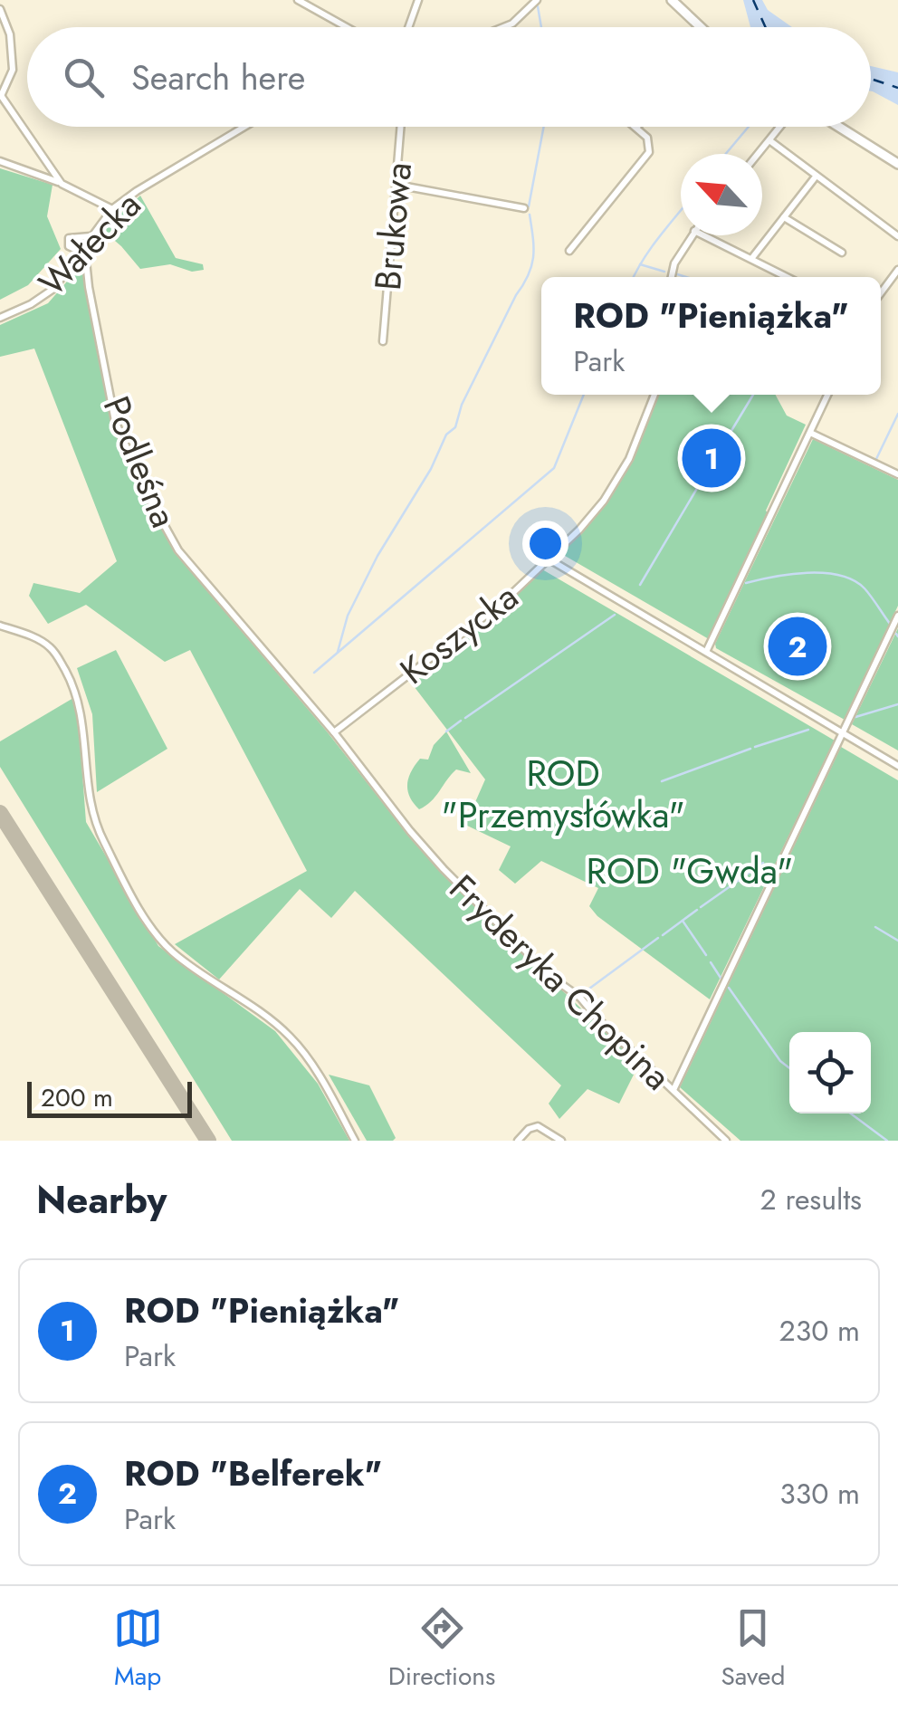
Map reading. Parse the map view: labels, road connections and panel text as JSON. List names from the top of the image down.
{
  "streets": {
    "street": [
      "Brukowa",
      "Wałecka",
      "Podleśna",
      "Koszycka",
      "Fryderyka Chopina"
    ]
  },
  "crossings": [
    ["Wałecka", "Podleśna"],
    ["Podleśna", "Fryderyka Chopina"],
    ["Koszycka", "Fryderyka Chopina"]
  ],
  "parks": ["ROD \"Przemysłówka\"", "ROD \"Gwda\""],
  "scale_bar": "200 m",
  "north": "top left",
  "page": {
    "search": "Search here",
    "popup": ["ROD \"Pieniążka\"", "Park"],
    "pins": ["1", "2"],
    "scale": "200 m",
    "heading": ["Nearby", "2 results"],
    "list": [
      {
        "mark": "1",
        "name": "ROD \"Pieniążka\"",
        "note": "Park",
        "value": "230 m"
      },
      {
        "mark": "2",
        "name": "ROD \"Belferek\"",
        "note": "Park",
        "value": "330 m"
      }
    ],
    "nav": ["Map", "Directions", "Saved"]
  }
}
